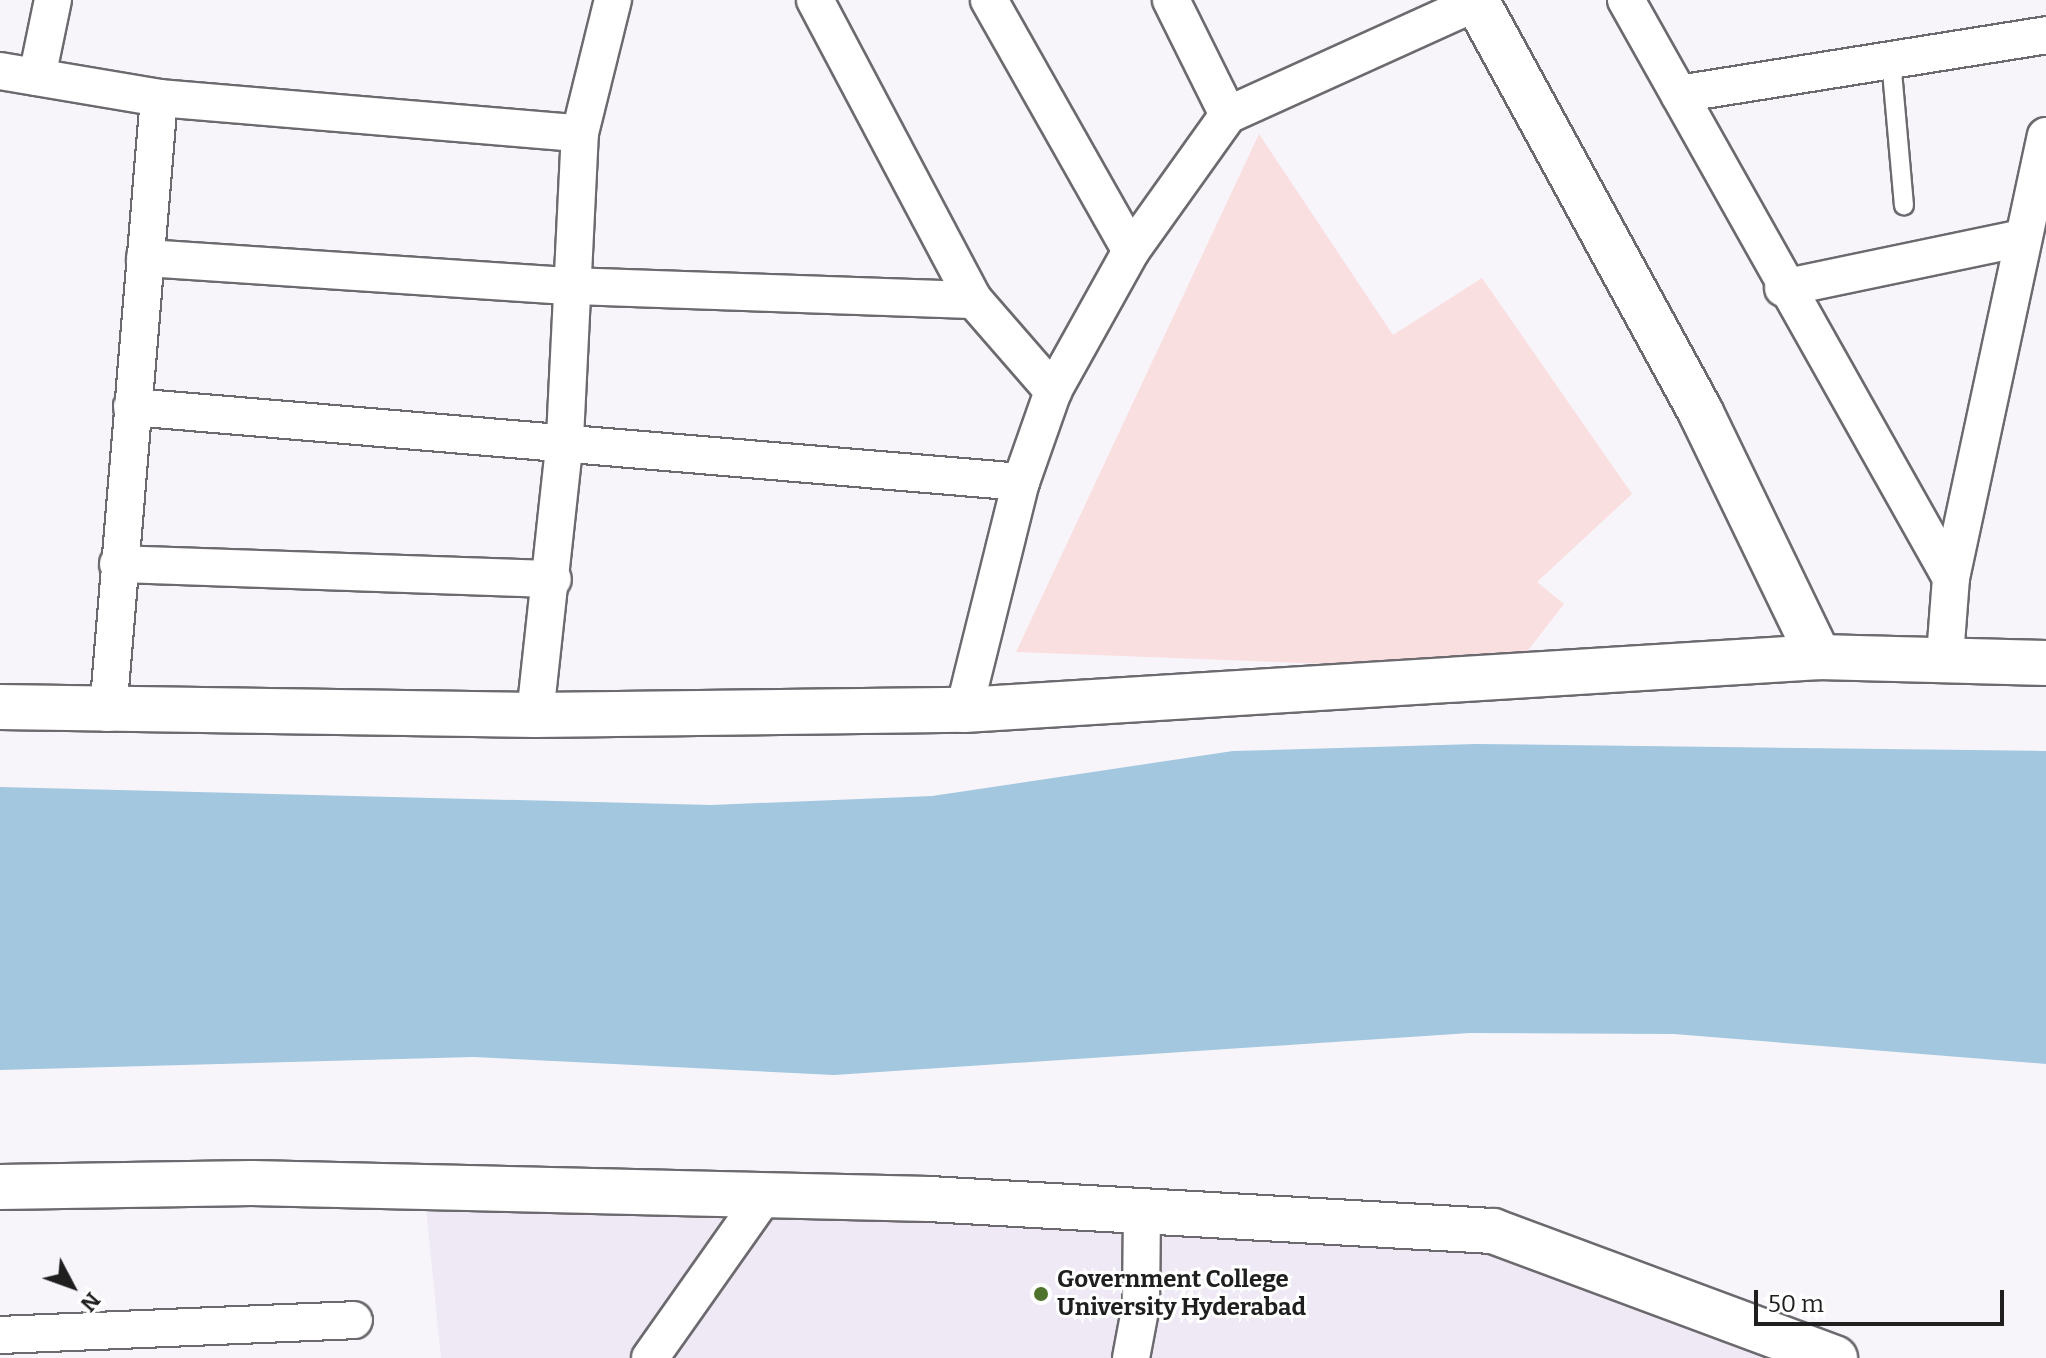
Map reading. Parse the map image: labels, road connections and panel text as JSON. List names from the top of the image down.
{
  "places": ["Government College University Hyderabad"],
  "scale_bar": "50 m",
  "north": "bottom right"
}
